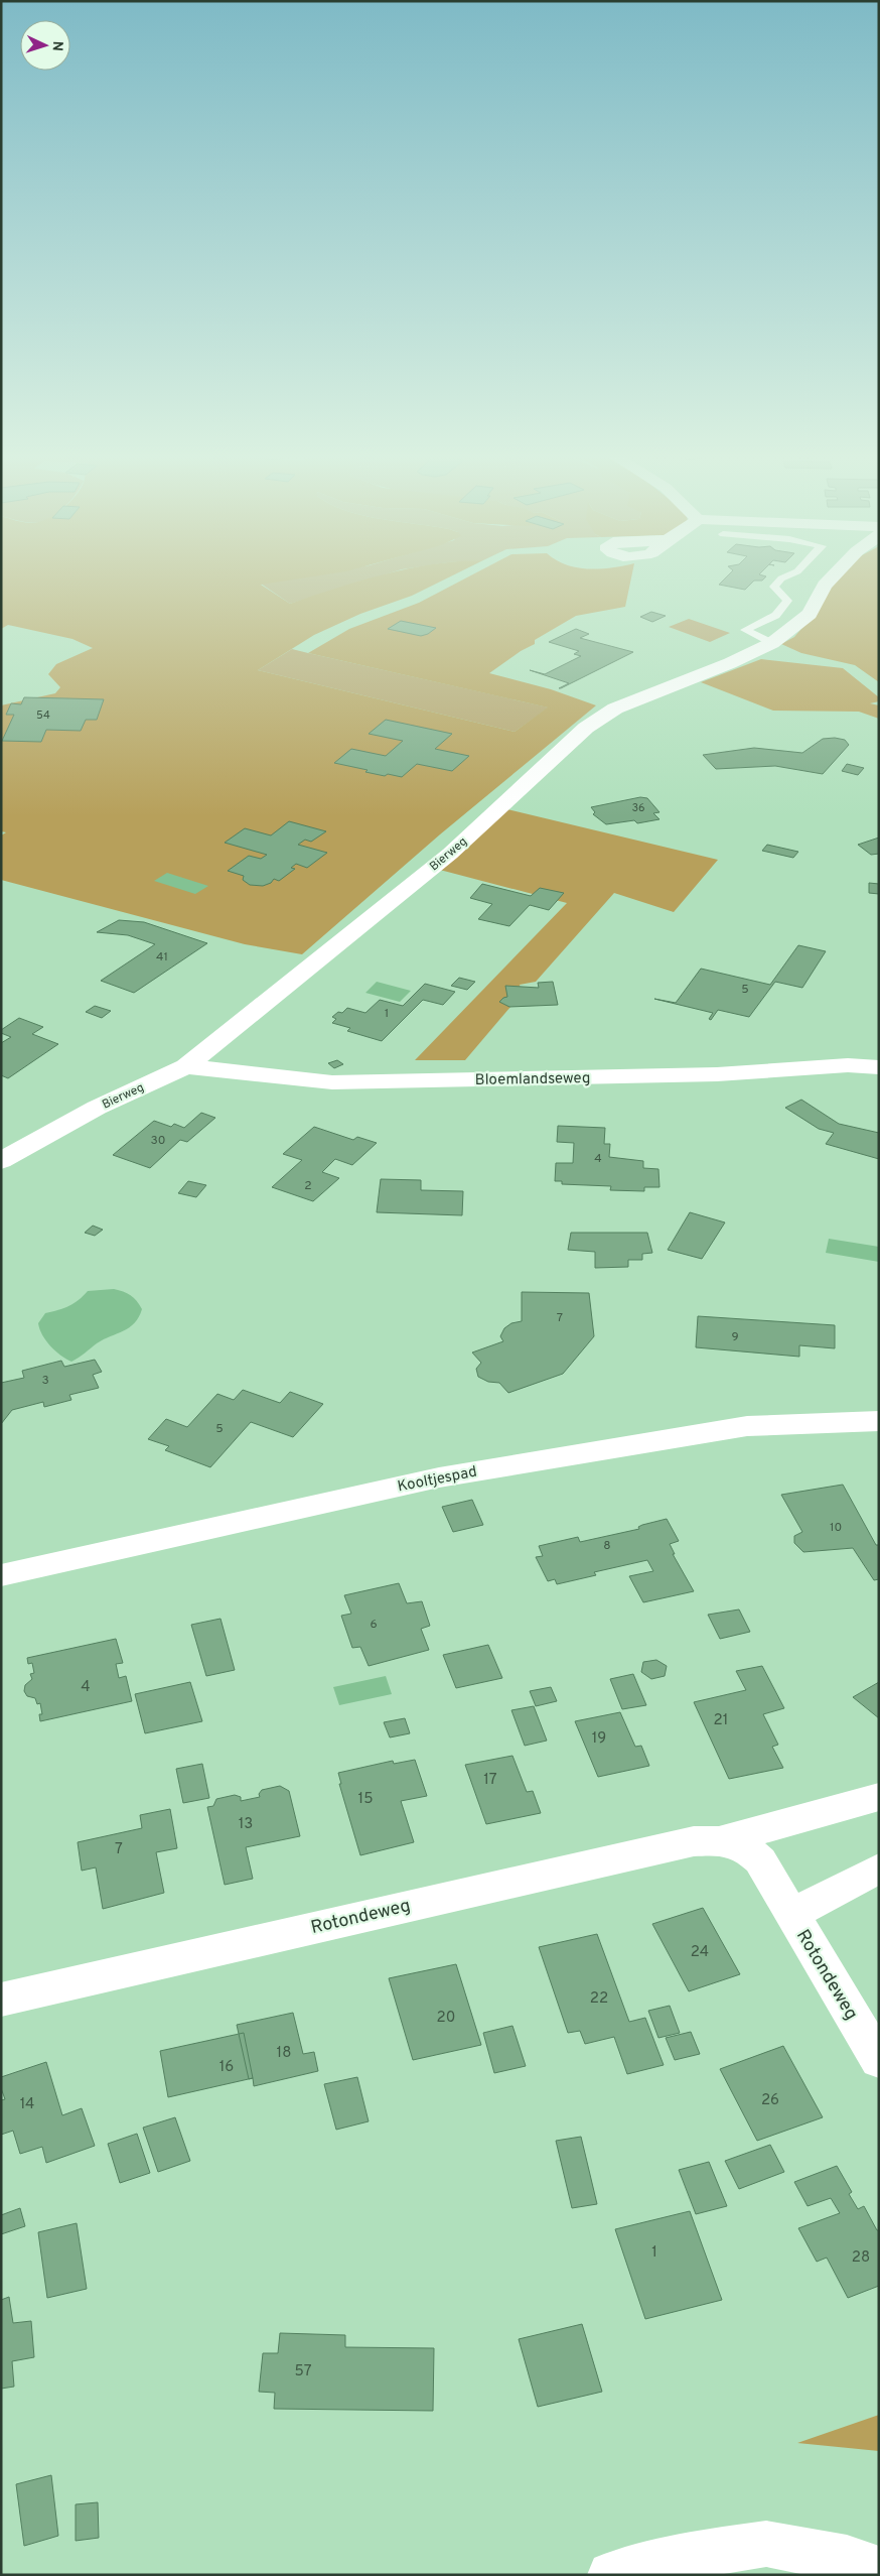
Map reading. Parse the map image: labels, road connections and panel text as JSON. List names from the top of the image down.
{
  "streets": {
    "street": [
      "Bierweg",
      "Bloemlandseweg",
      "Kooltjespad",
      "Rotondeweg"
    ]
  },
  "crossings": [
    ["Bierweg", "Bloemlandseweg"]
  ],
  "house_numbers": [
    "54",
    "36",
    "41",
    "5",
    "1",
    "30",
    "4",
    "2",
    "7",
    "9",
    "3",
    "5",
    "10",
    "8",
    "6",
    "4",
    "21",
    "19",
    "17",
    "15",
    "13",
    "7",
    "24",
    "22",
    "20",
    "18",
    "16",
    "26",
    "14",
    "1",
    "28",
    "57"
  ],
  "north": "right"
}
